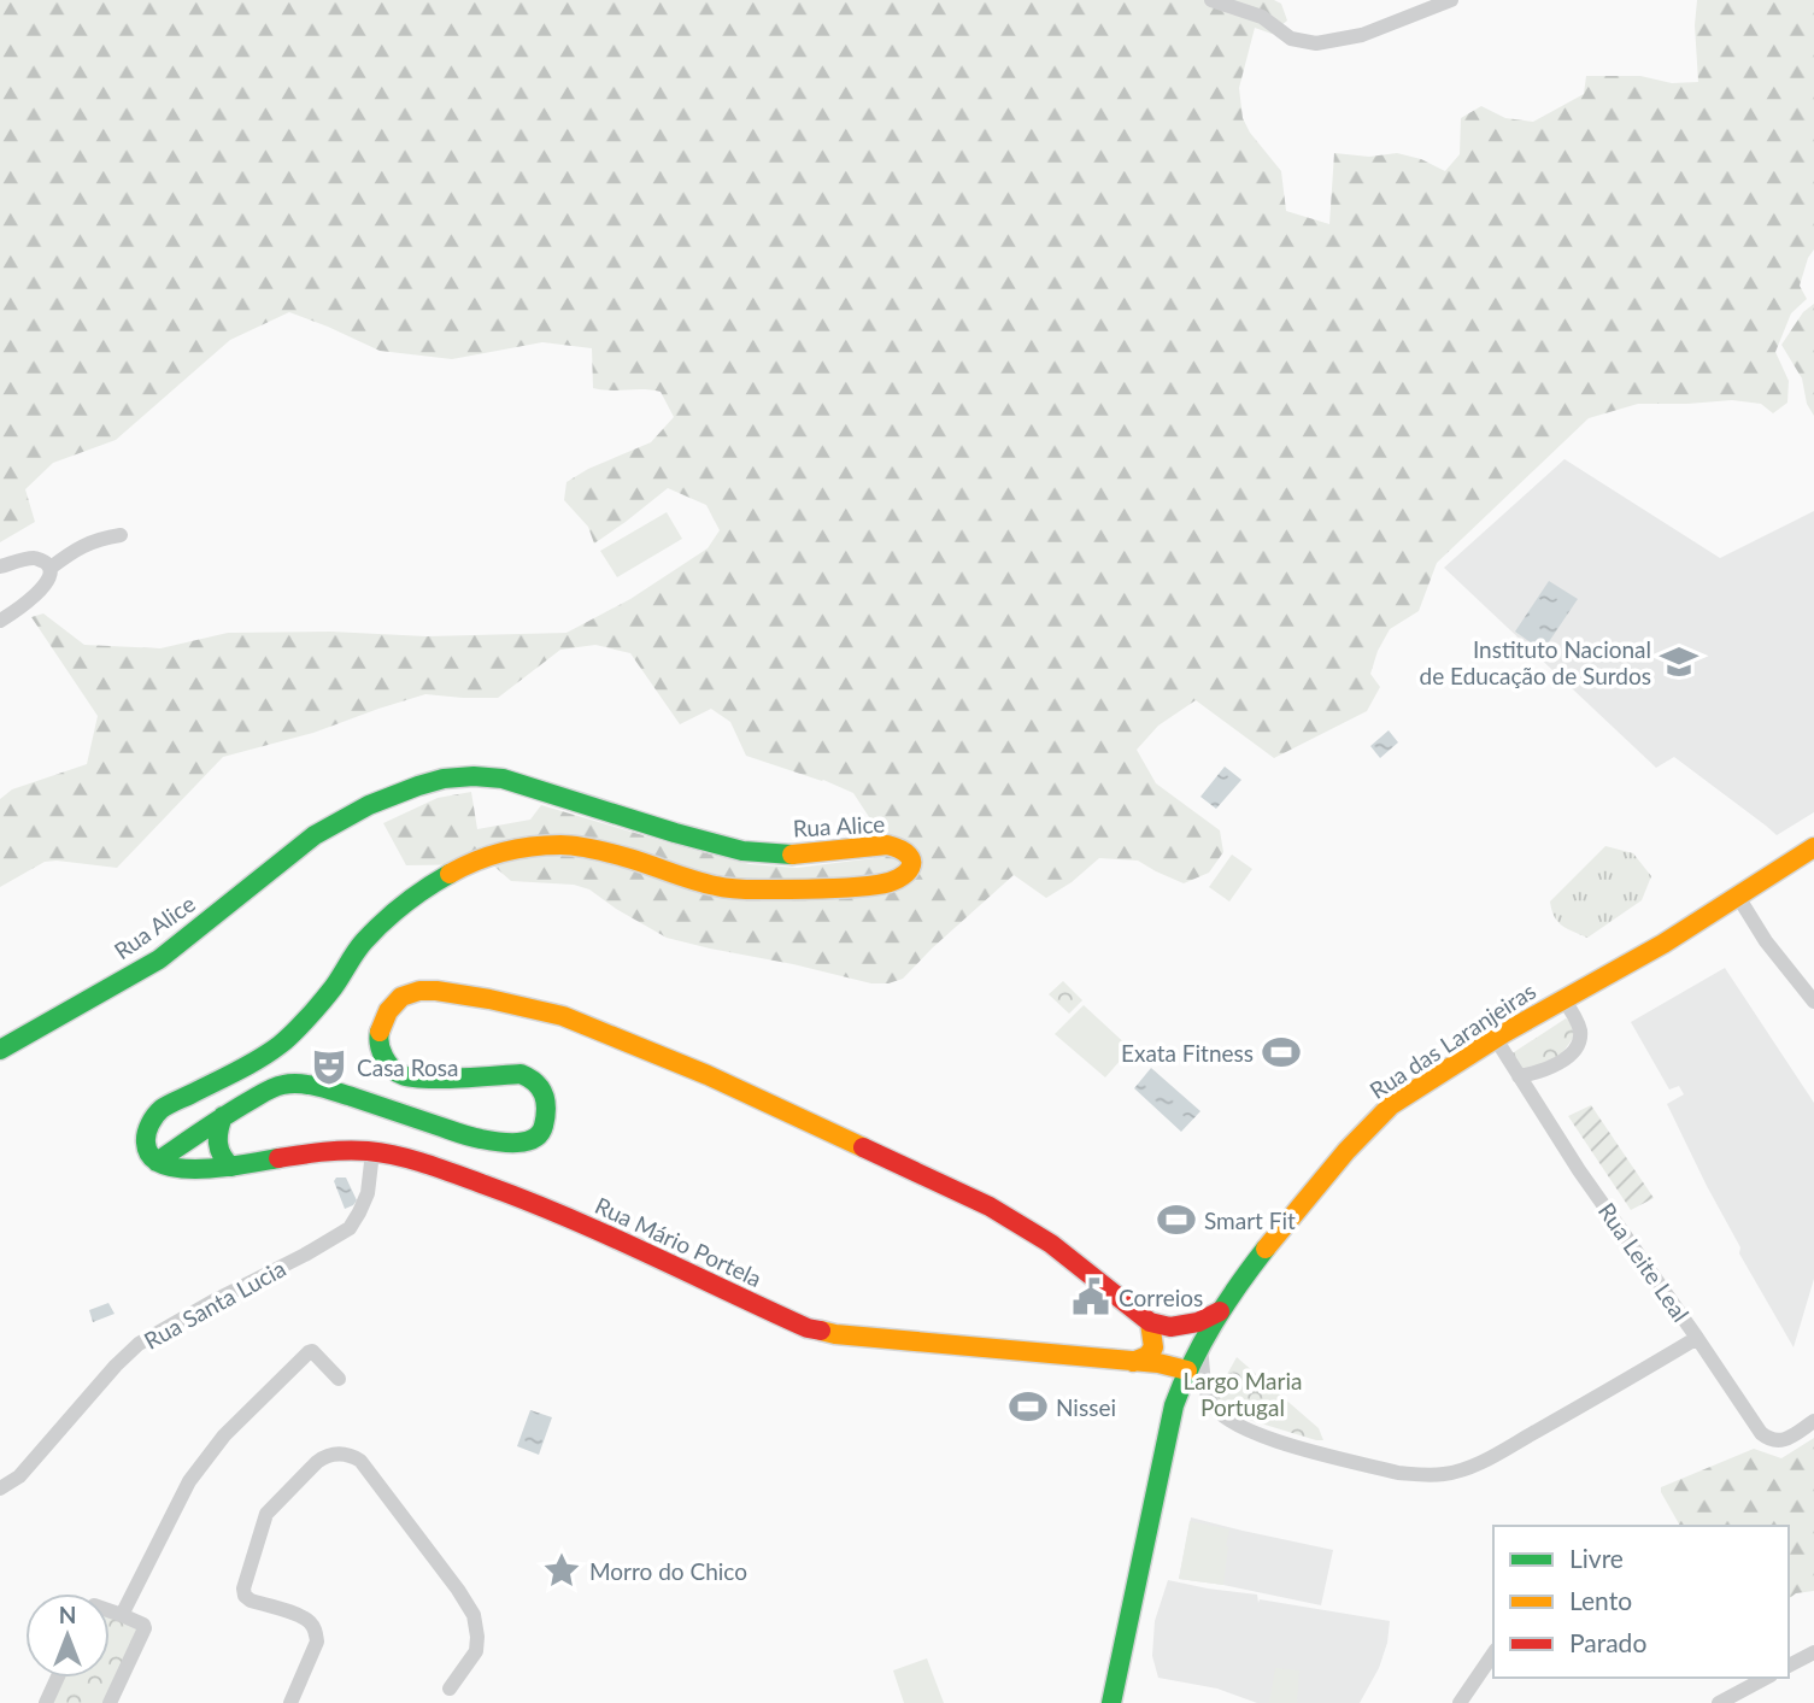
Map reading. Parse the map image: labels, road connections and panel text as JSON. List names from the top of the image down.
{
  "streets": {
    "street": [
      "Rua Alice",
      "Rua das Laranjeiras",
      "Rua Mário Portela",
      "Rua Leite Leal",
      "Rua Santa Lucia"
    ]
  },
  "crossings": [
    ["Rua Alice", "Rua Mário Portela"],
    ["Rua das Laranjeiras", "Rua Mário Portela"],
    ["Rua das Laranjeiras", "Rua Leite Leal"],
    ["Rua Mário Portela", "Rua Santa Lucia"]
  ],
  "parks": ["Largo Maria Portugal"],
  "places": {
    "school or university": ["Instituto Nacional de Educação de Surdos"],
    "sports": ["Exata Fitness", "Smart Fit", "Nissei"],
    "theatre": ["Casa Rosa"],
    "public building": ["Correios"],
    "place": ["Morro do Chico"]
  },
  "legend": ["Livre", "Lento", "Parado"],
  "north": "top"
}
